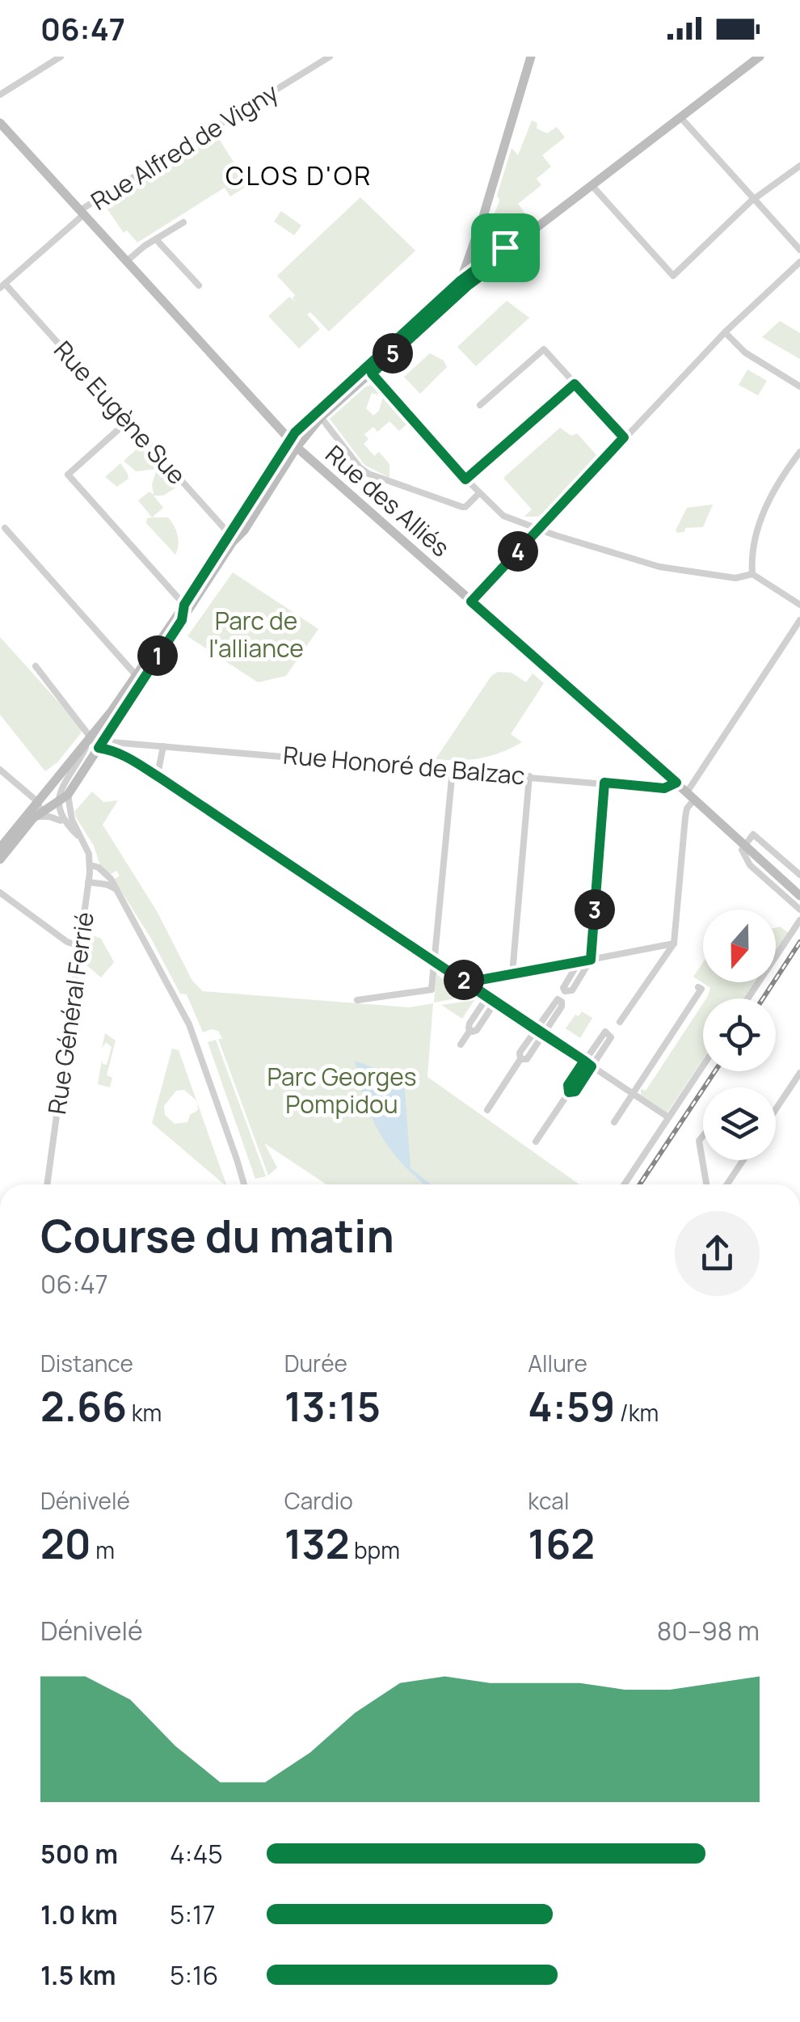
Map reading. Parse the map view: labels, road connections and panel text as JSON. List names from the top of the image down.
{
  "streets": {
    "street": [
      "Rue Alfred de Vigny",
      "Rue Eugène Sue",
      "Rue des Alliés",
      "Rue Honoré de Balzac",
      "Rue Général Ferrié"
    ]
  },
  "crossings": [
    ["Rue Alfred de Vigny", "Rue Eugène Sue"],
    ["Rue Alfred de Vigny", "Rue des Alliés"],
    ["Rue des Alliés", "Rue Honoré de Balzac"]
  ],
  "districts": ["CLOS D'OR"],
  "parks": ["Parc de l'alliance", "Parc Georges Pompidou"],
  "north": "bottom",
  "page": {
    "status": "06:47",
    "pins": [
      "5",
      "4",
      "1",
      "3",
      "2"
    ],
    "heading": ["Course du matin", "06:47"],
    "stats": [
      ["Distance", "2.66 km"],
      ["Durée", "13:15"],
      ["Allure", "4:59 /km"],
      ["Dénivelé", "20 m"],
      ["Cardio", "132 bpm"],
      ["kcal", "162"]
    ],
    "chart": ["Dénivelé", "80–98 m"],
    "list": [
      {
        "name": "500 m",
        "note": "4:45"
      },
      {
        "name": "1.0 km",
        "note": "5:17"
      },
      {
        "name": "1.5 km",
        "note": "5:16"
      }
    ]
  }
}
